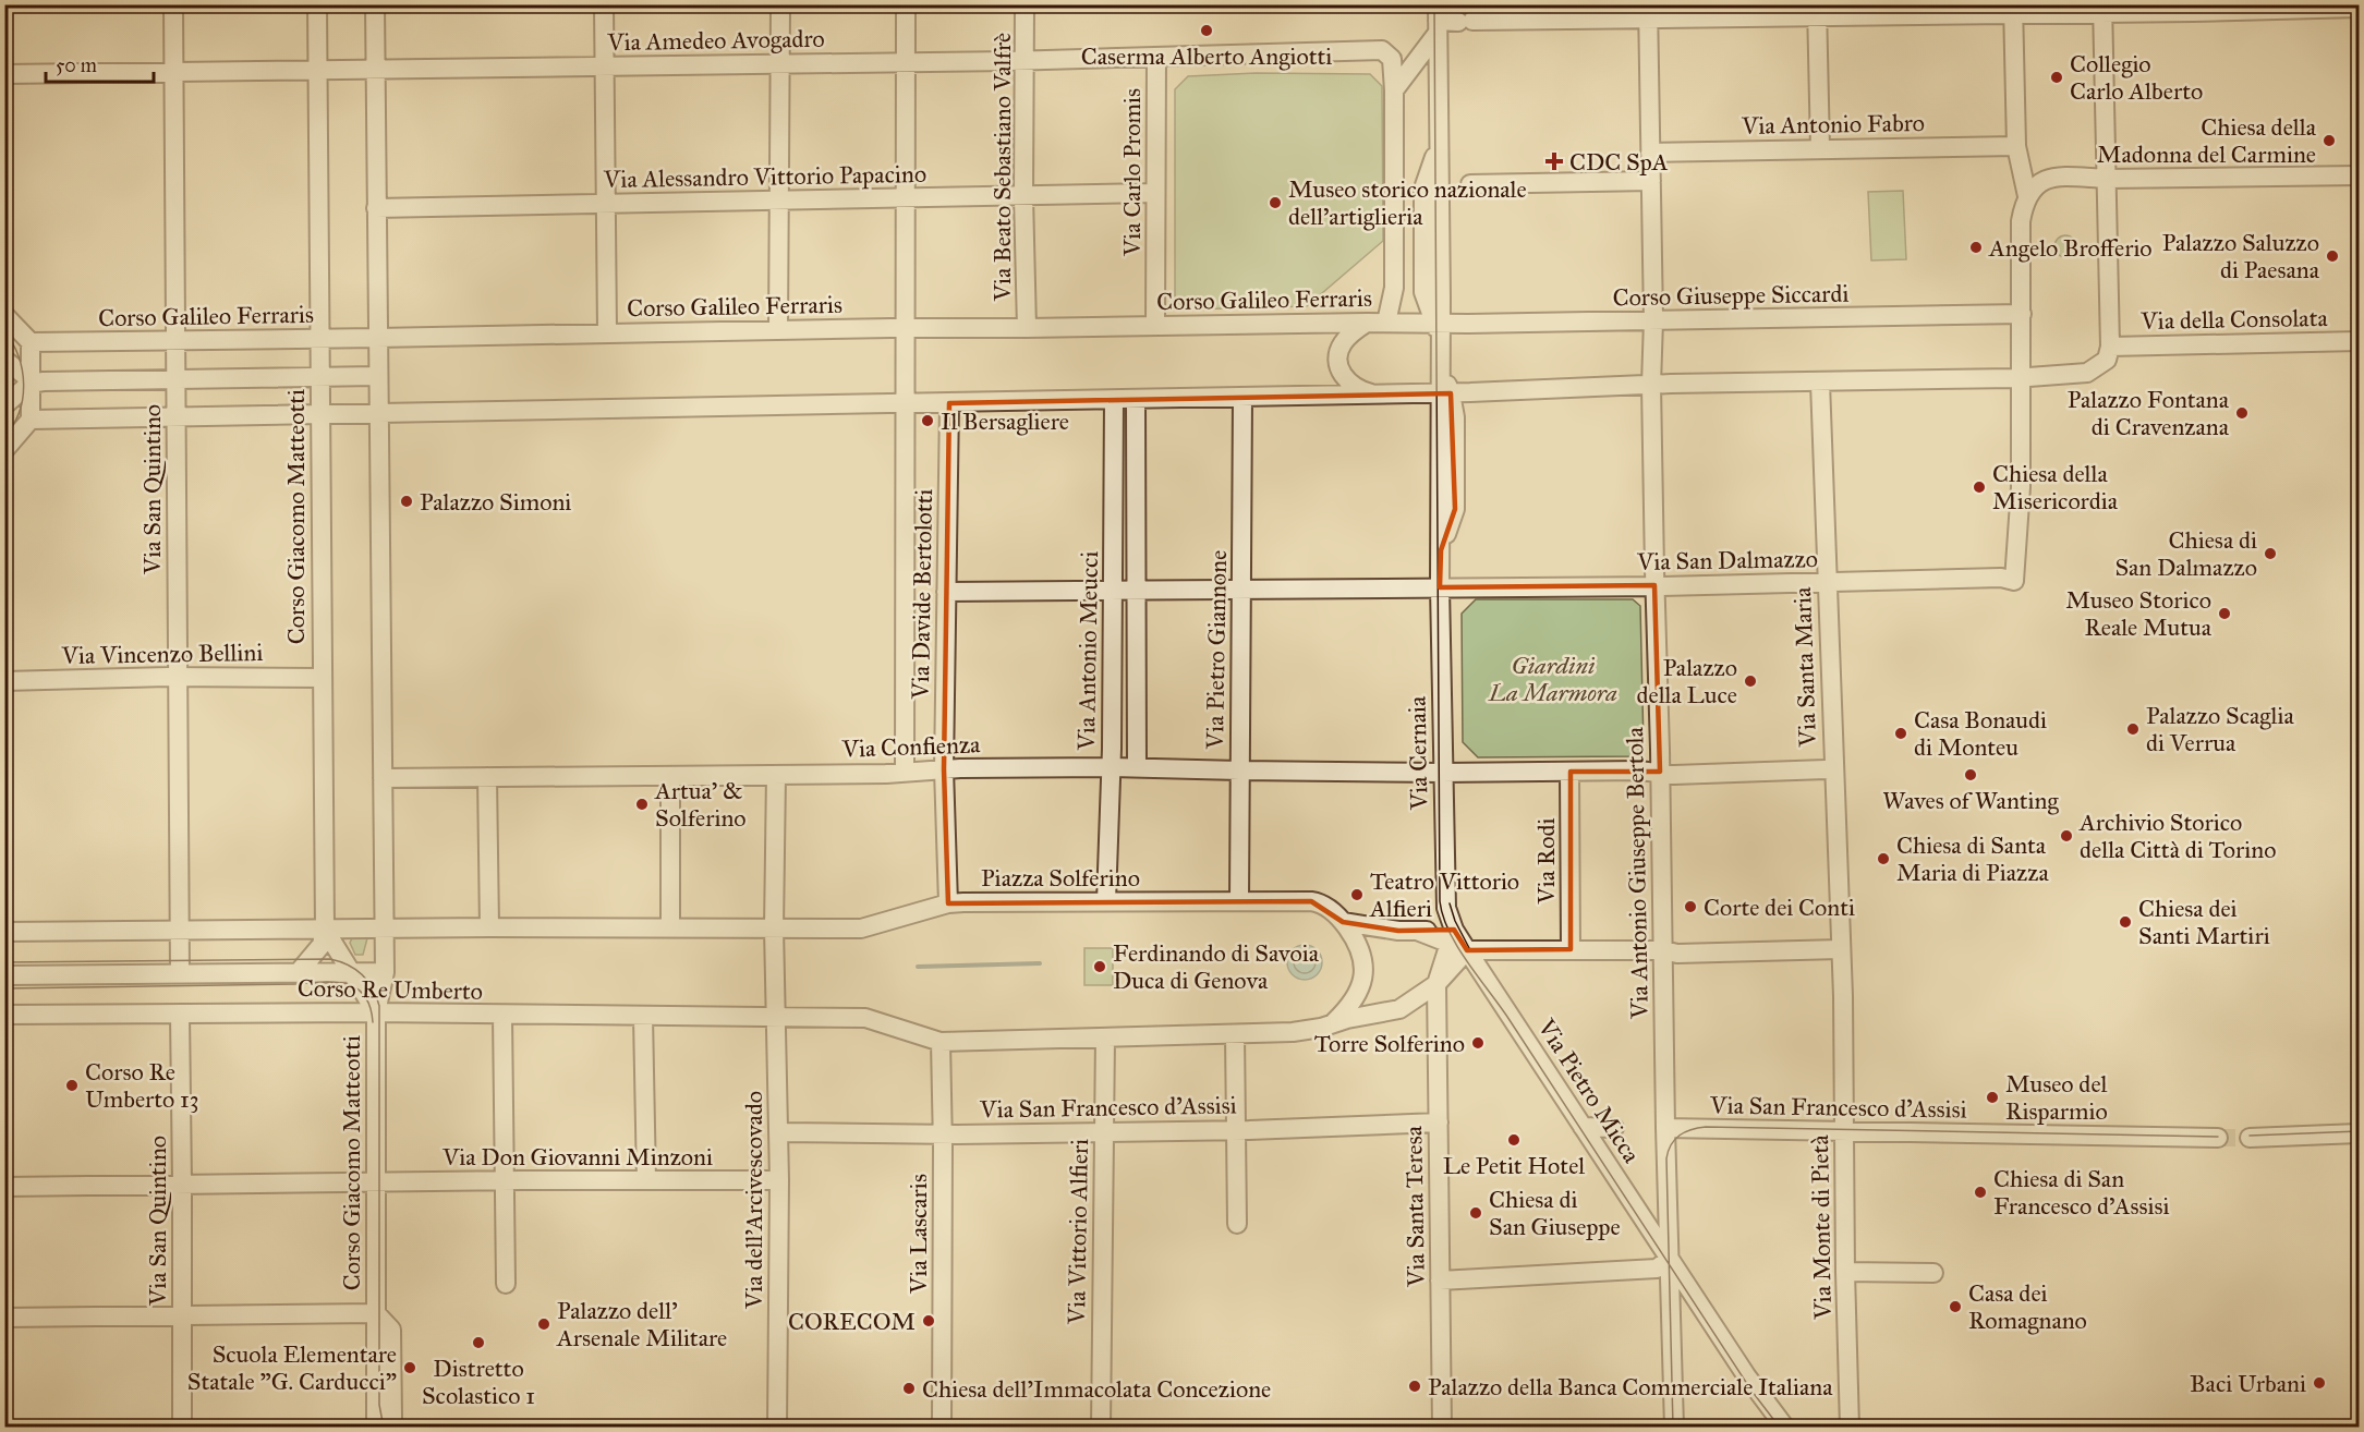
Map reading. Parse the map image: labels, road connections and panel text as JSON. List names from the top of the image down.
{
  "streets": {
    "street": [
      "Via Amedeo Avogadro",
      "Via Antonio Fabro",
      "Via Beato Sebastiano Valfrè",
      "Via Carlo Promis",
      "Via Alessandro Vittorio Papacino",
      "Corso Giuseppe Siccardi",
      "Corso Galileo Ferraris",
      "Via della Consolata",
      "Via San Quintino",
      "Corso Giacomo Matteotti",
      "Via San Dalmazzo",
      "Via Davide Bertolotti",
      "Via Pietro Giannone",
      "Via Antonio Meucci",
      "Via Vincenzo Bellini",
      "Via Santa Maria",
      "Via Confienza",
      "Via Cernaia",
      "Via Rodi",
      "Via Antonio Giuseppe Bertola",
      "Piazza Solferino",
      "Corso Re Umberto",
      "Via Pietro Micca",
      "Via San Francesco d'Assisi",
      "Via Don Giovanni Minzoni",
      "Via dell'Arcivescovado",
      "Via Santa Teresa",
      "Via Monte di Pietà",
      "Via Vittorio Alfieri",
      "Via Lascaris"
    ]
  },
  "crossings": [
    ["Via Amedeo Avogadro", "Via Beato Sebastiano Valfrè"],
    ["Via Amedeo Avogadro", "Via Carlo Promis"],
    ["Via Amedeo Avogadro", "Corso Galileo Ferraris"],
    ["Via Amedeo Avogadro", "Via San Quintino"],
    ["Via Amedeo Avogadro", "Corso Giacomo Matteotti"],
    ["Via Amedeo Avogadro", "Via Davide Bertolotti"],
    ["Via Antonio Fabro", "Via Antonio Giuseppe Bertola"],
    ["Via Beato Sebastiano Valfrè", "Via Alessandro Vittorio Papacino"],
    ["Via Beato Sebastiano Valfrè", "Corso Galileo Ferraris"],
    ["Via Carlo Promis", "Via Alessandro Vittorio Papacino"],
    ["Via Carlo Promis", "Corso Galileo Ferraris"],
    ["Via Alessandro Vittorio Papacino", "Corso Giacomo Matteotti"],
    ["Via Alessandro Vittorio Papacino", "Via Davide Bertolotti"],
    ["Corso Giuseppe Siccardi", "Corso Galileo Ferraris"],
    ["Corso Giuseppe Siccardi", "Via Cernaia"],
    ["Corso Giuseppe Siccardi", "Via Antonio Giuseppe Bertola"],
    ["Corso Galileo Ferraris", "Via San Quintino"],
    ["Corso Galileo Ferraris", "Corso Giacomo Matteotti"],
    ["Corso Galileo Ferraris", "Via Davide Bertolotti"],
    ["Corso Galileo Ferraris", "Via Cernaia"],
    ["Via San Quintino", "Via Vincenzo Bellini"],
    ["Via San Quintino", "Corso Re Umberto"],
    ["Via San Quintino", "Via Don Giovanni Minzoni"],
    ["Corso Giacomo Matteotti", "Via Vincenzo Bellini"],
    ["Corso Giacomo Matteotti", "Via Confienza"],
    ["Corso Giacomo Matteotti", "Corso Re Umberto"],
    ["Corso Giacomo Matteotti", "Via Don Giovanni Minzoni"],
    ["Via San Dalmazzo", "Via Davide Bertolotti"],
    ["Via San Dalmazzo", "Via Pietro Giannone"],
    ["Via San Dalmazzo", "Via Antonio Meucci"],
    ["Via San Dalmazzo", "Via Santa Maria"],
    ["Via San Dalmazzo", "Via Cernaia"],
    ["Via San Dalmazzo", "Via Antonio Giuseppe Bertola"],
    ["Via Davide Bertolotti", "Via Confienza"],
    ["Via Davide Bertolotti", "Piazza Solferino"],
    ["Via Pietro Giannone", "Via Confienza"],
    ["Via Pietro Giannone", "Piazza Solferino"],
    ["Via Antonio Meucci", "Via Confienza"],
    ["Via Antonio Meucci", "Piazza Solferino"],
    ["Via Santa Maria", "Via Confienza"],
    ["Via Santa Maria", "Via Monte di Pietà"],
    ["Via Confienza", "Via Cernaia"],
    ["Via Confienza", "Via Rodi"],
    ["Via Confienza", "Via Antonio Giuseppe Bertola"],
    ["Via Confienza", "Via dell'Arcivescovado"],
    ["Via Cernaia", "Piazza Solferino"],
    ["Via Cernaia", "Via Pietro Micca"],
    ["Via Antonio Giuseppe Bertola", "Via Pietro Micca"],
    ["Via Antonio Giuseppe Bertola", "Via San Francesco d'Assisi"],
    ["Piazza Solferino", "Via dell'Arcivescovado"],
    ["Corso Re Umberto", "Via dell'Arcivescovado"],
    ["Via San Francesco d'Assisi", "Via dell'Arcivescovado"],
    ["Via San Francesco d'Assisi", "Via Santa Teresa"],
    ["Via San Francesco d'Assisi", "Via Monte di Pietà"],
    ["Via San Francesco d'Assisi", "Via Vittorio Alfieri"],
    ["Via San Francesco d'Assisi", "Via Lascaris"],
    ["Via Don Giovanni Minzoni", "Via dell'Arcivescovado"]
  ],
  "parks": ["Giardini La Marmora"],
  "places": {
    "other": [
      "Caserma Alberto Angiotti",
      "Collegio Carlo Alberto",
      "Chiesa della Madonna del Carmine",
      "Museo storico nazionale dell'artiglieria",
      "Angelo Brofferio",
      "Palazzo Saluzzo di Paesana",
      "Palazzo Fontana di Cravenzana",
      "Il Bersagliere",
      "Chiesa della Misericordia",
      "Palazzo Simoni",
      "Chiesa di San Dalmazzo",
      "Museo Storico Reale Mutua",
      "Palazzo della Luce",
      "Palazzo Scaglia di Verrua",
      "Casa Bonaudi di Monteu",
      "Waves of Wanting",
      "Artua' & Solferino",
      "Archivio Storico della Città di Torino",
      "Chiesa di Santa Maria di Piazza",
      "Teatro Vittorio Alfieri",
      "Corte dei Conti",
      "Chiesa dei Santi Martiri",
      "Ferdinando di Savoia Duca di Genova",
      "Torre Solferino",
      "Corso Re Umberto 13",
      "Museo del Risparmio",
      "Le Petit Hotel",
      "Chiesa di San Francesco d'Assisi",
      "Chiesa di San Giuseppe",
      "Casa dei Romagnano",
      "CORECOM",
      "Palazzo dell' Arsenale Militare",
      "Distretto Scolastico 1",
      "Scuola Elementare Statale \"G. Carducci\"",
      "Baci Urbani",
      "Palazzo della Banca Commerciale Italiana",
      "Chiesa dell'Immacolata Concezione"
    ],
    "health": ["CDC SpA"]
  },
  "scale_bar": "50 m"
}
